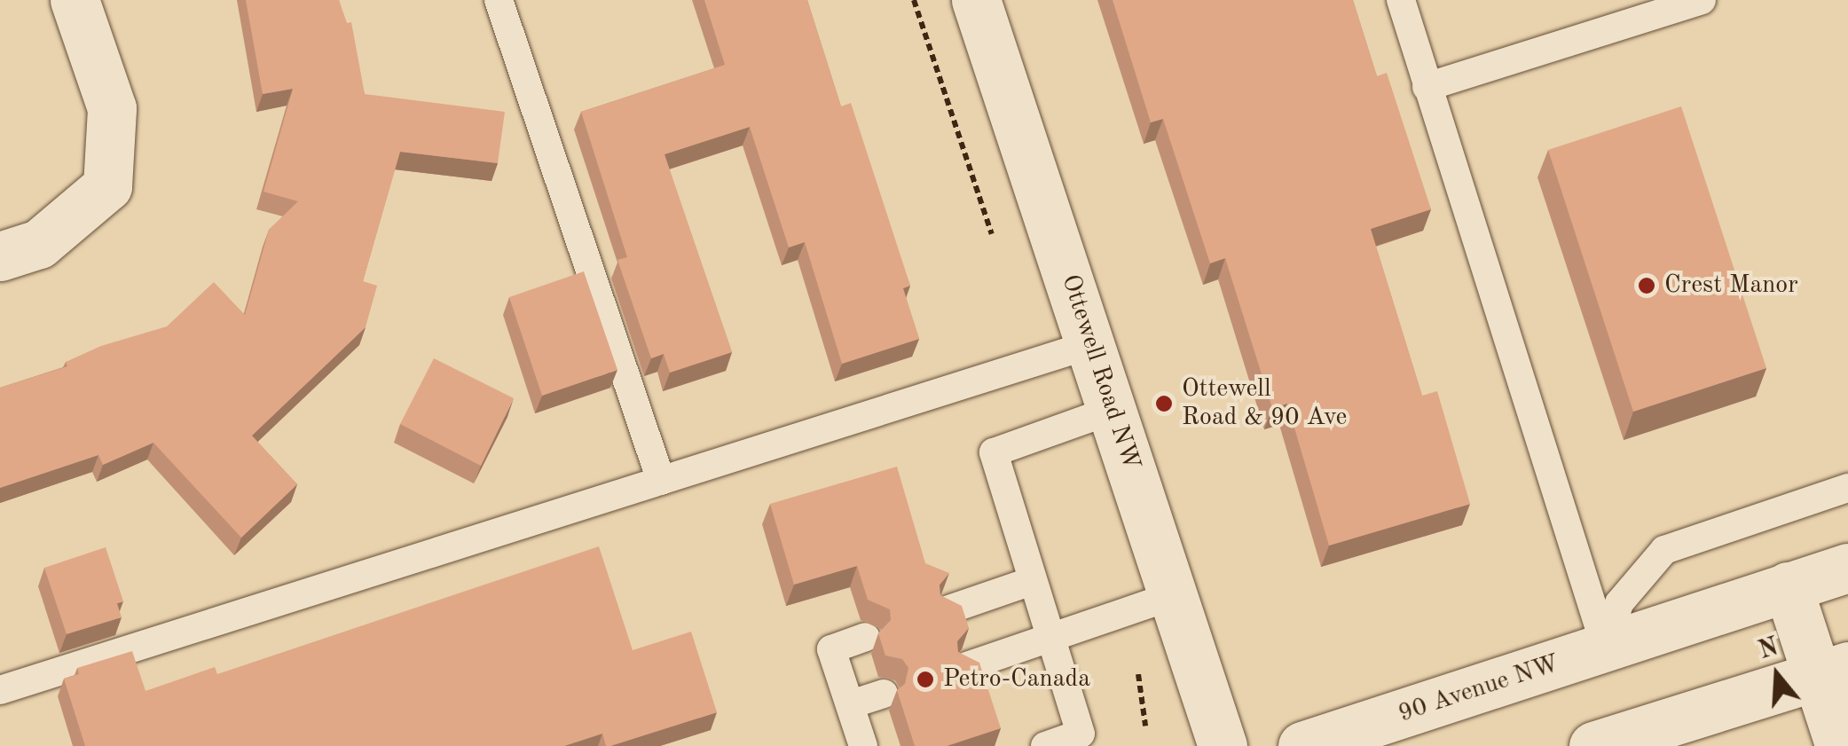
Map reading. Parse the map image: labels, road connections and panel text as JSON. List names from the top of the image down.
{
  "streets": {
    "street": ["Ottewell Road NW", "90 Avenue NW"]
  },
  "places": ["Crest Manor", "Ottewell Road & 90 Ave", "Petro-Canada"],
  "north": "top"
}
